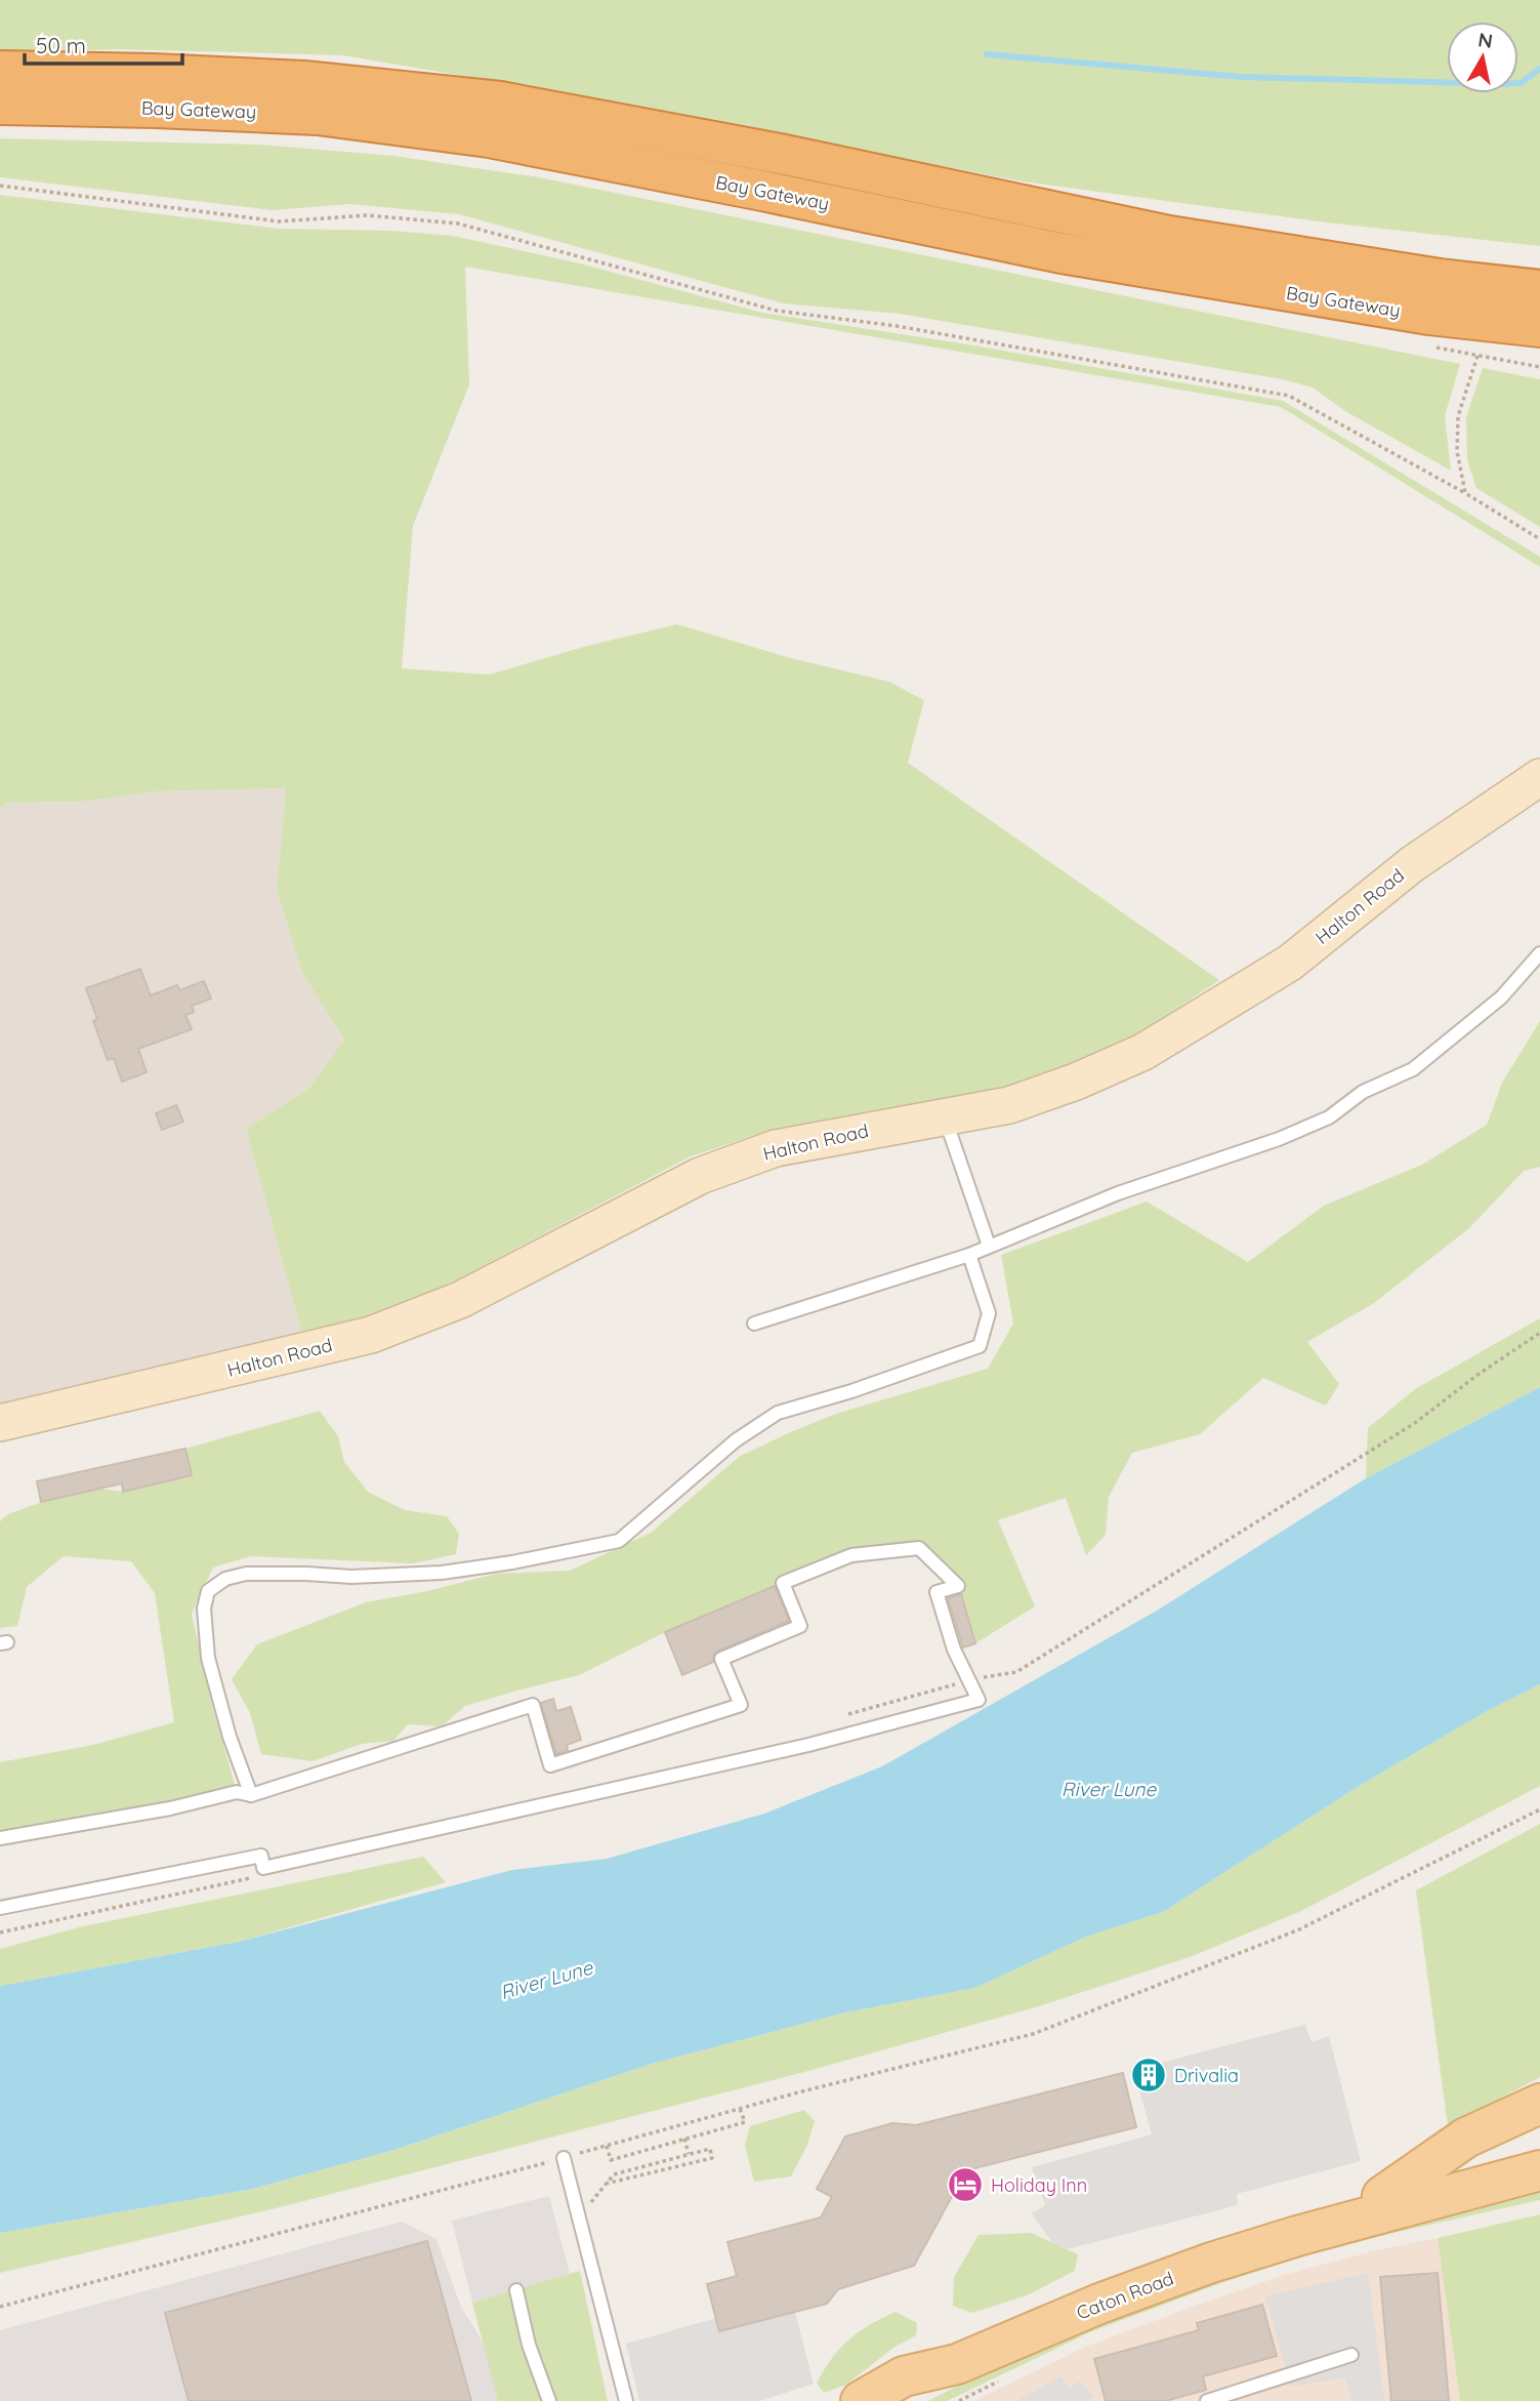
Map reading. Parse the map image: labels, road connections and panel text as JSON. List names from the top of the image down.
{
  "streets": {
    "highway": ["Bay Gateway"],
    "main road": ["Caton Road"],
    "street": ["Halton Road"]
  },
  "water": ["River Lune"],
  "places": {
    "building": ["Drivalia"],
    "hotel": ["Holiday Inn"]
  },
  "scale_bar": "50 m",
  "north": "top"
}
